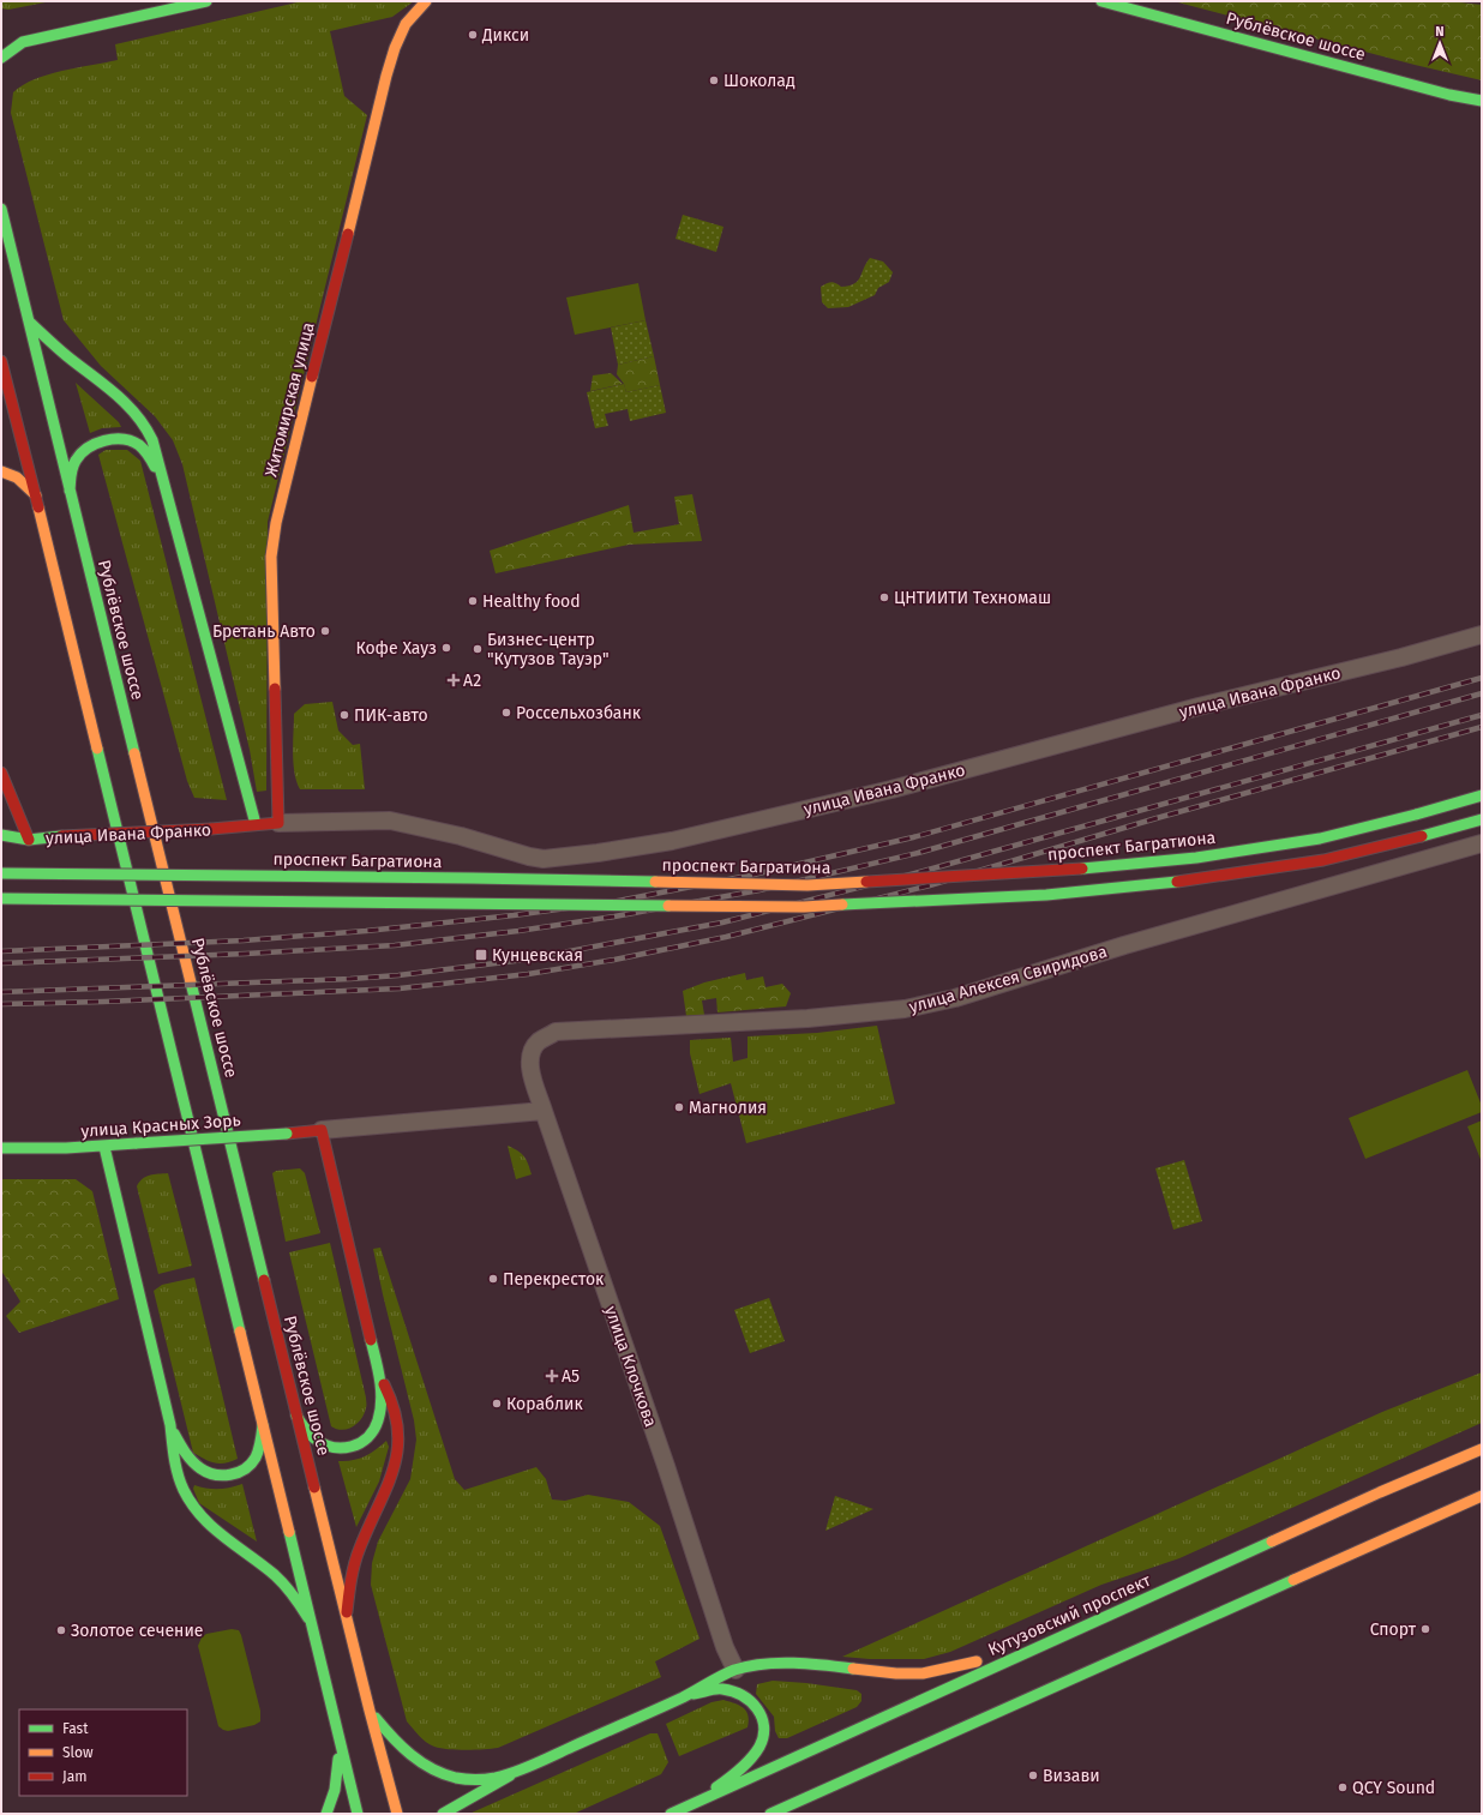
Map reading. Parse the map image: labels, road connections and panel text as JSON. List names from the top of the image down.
{
  "streets": {
    "main road": [
      "Рублёвское шоссе",
      "Житомирская улица",
      "улица Ивана Франко",
      "проспект Багратиона",
      "улица Красных Зорь",
      "Кутузовский проспект"
    ],
    "street": ["улица Алексея Свиридова", "улица Клочкова"]
  },
  "crossings": [
    ["Житомирская улица", "улица Ивана Франко"],
    ["улица Алексея Свиридова", "улица Клочкова"]
  ],
  "places": {
    "other": [
      "Дикси",
      "Шоколад",
      "ЦНТИИТИ Техномаш",
      "Healthy food",
      "Бретань Авто",
      "Кофе Хауз",
      "Бизнес-центр \"Кутузов Тауэр\"",
      "Россельхозбанк",
      "ПИК-авто",
      "Магнолия",
      "Перекресток",
      "Кораблик",
      "Спорт",
      "Золотое сечение",
      "Визави",
      "QCY Sound"
    ],
    "health": ["А2", "А5"],
    "transit": ["Кунцевская"]
  },
  "legend": ["Fast", "Slow", "Jam"],
  "north": "top"
}
